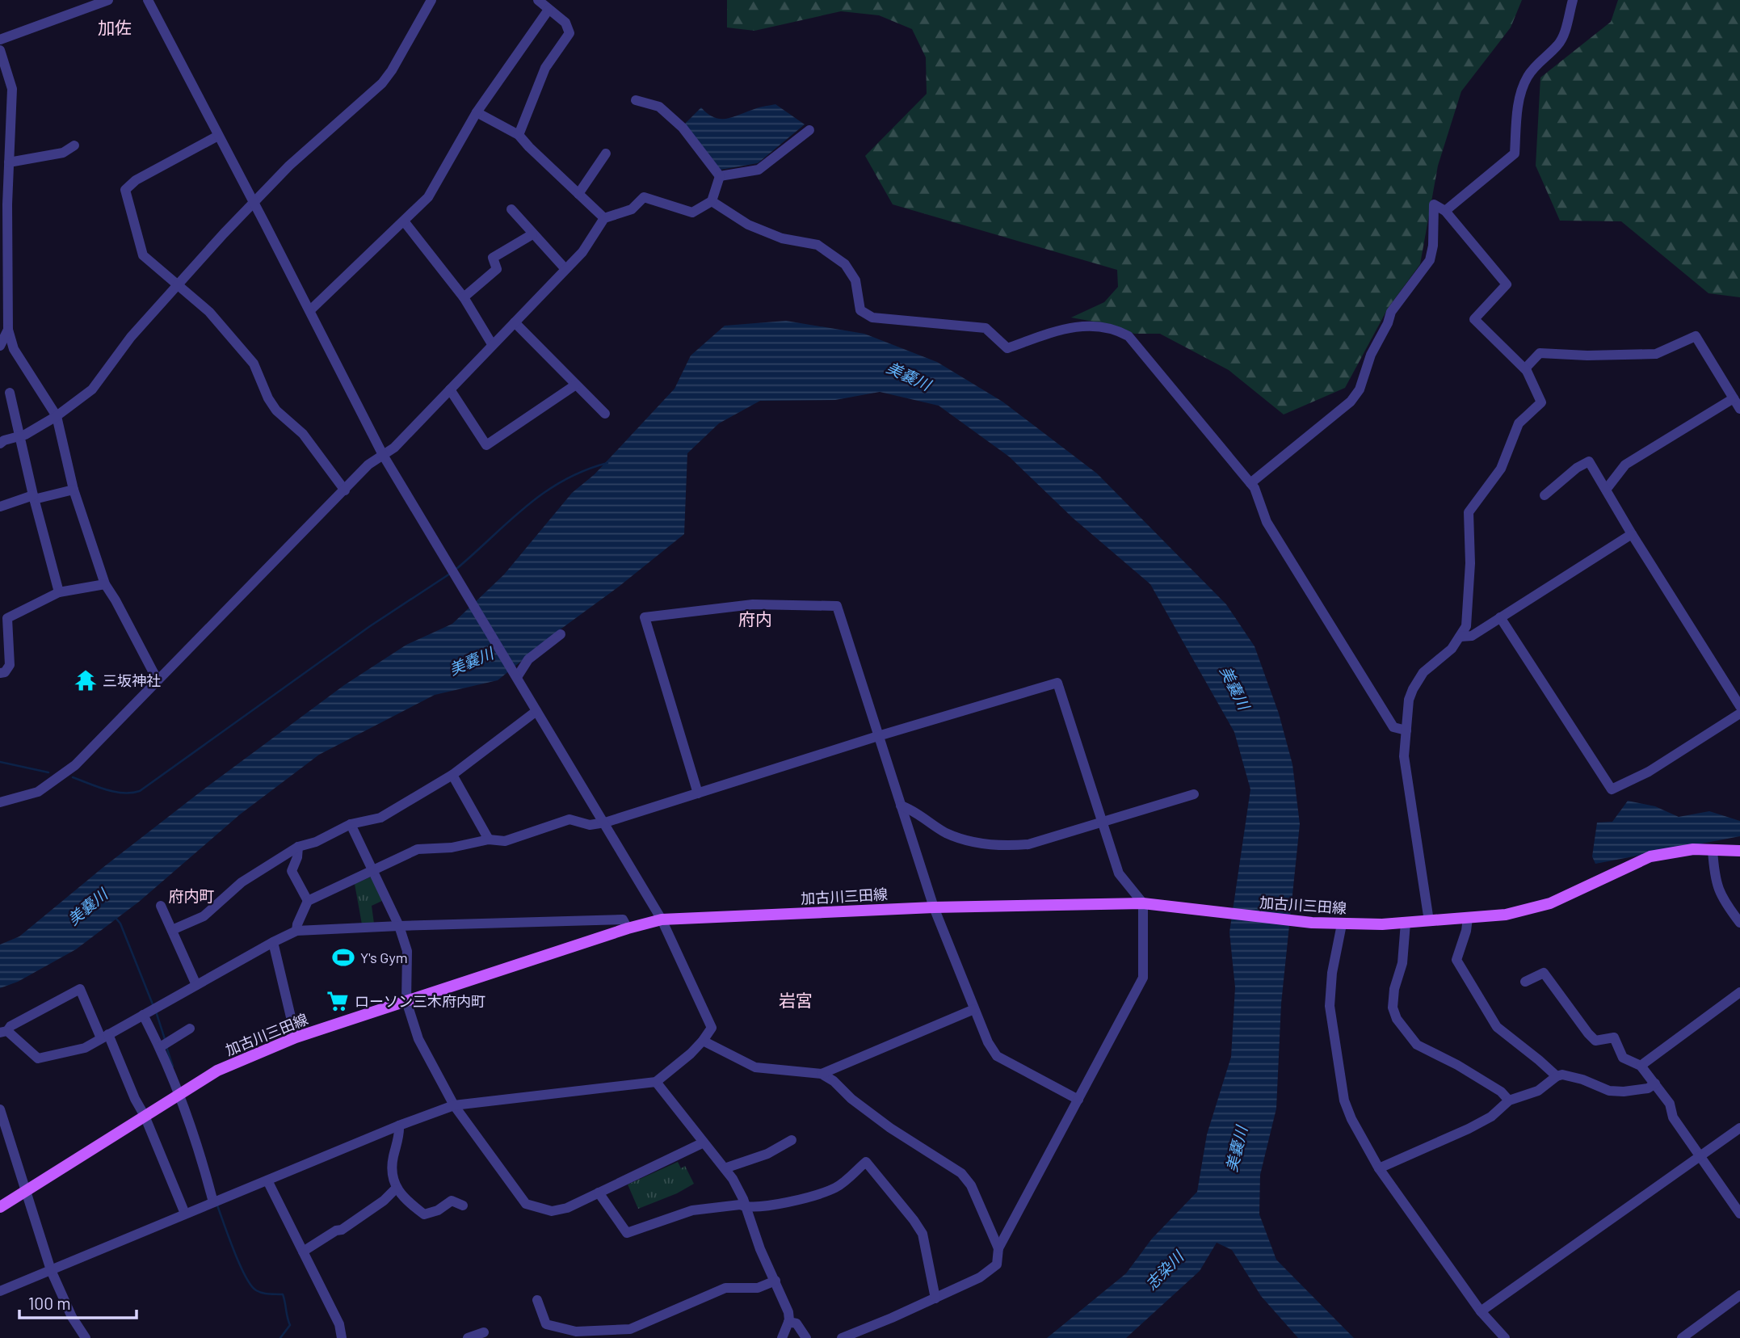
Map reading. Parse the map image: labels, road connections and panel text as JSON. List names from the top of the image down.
{
  "streets": {
    "main road": ["加古川三田線"]
  },
  "districts": [
    "加佐",
    "府内",
    "府内町",
    "岩宮"
  ],
  "water": ["美嚢川", "志染川"],
  "places": {
    "temple": ["三坂神社"],
    "sports": ["Y's Gym"],
    "supermarket": ["ローソン三木府内町"]
  },
  "scale_bar": "100 m"
}
